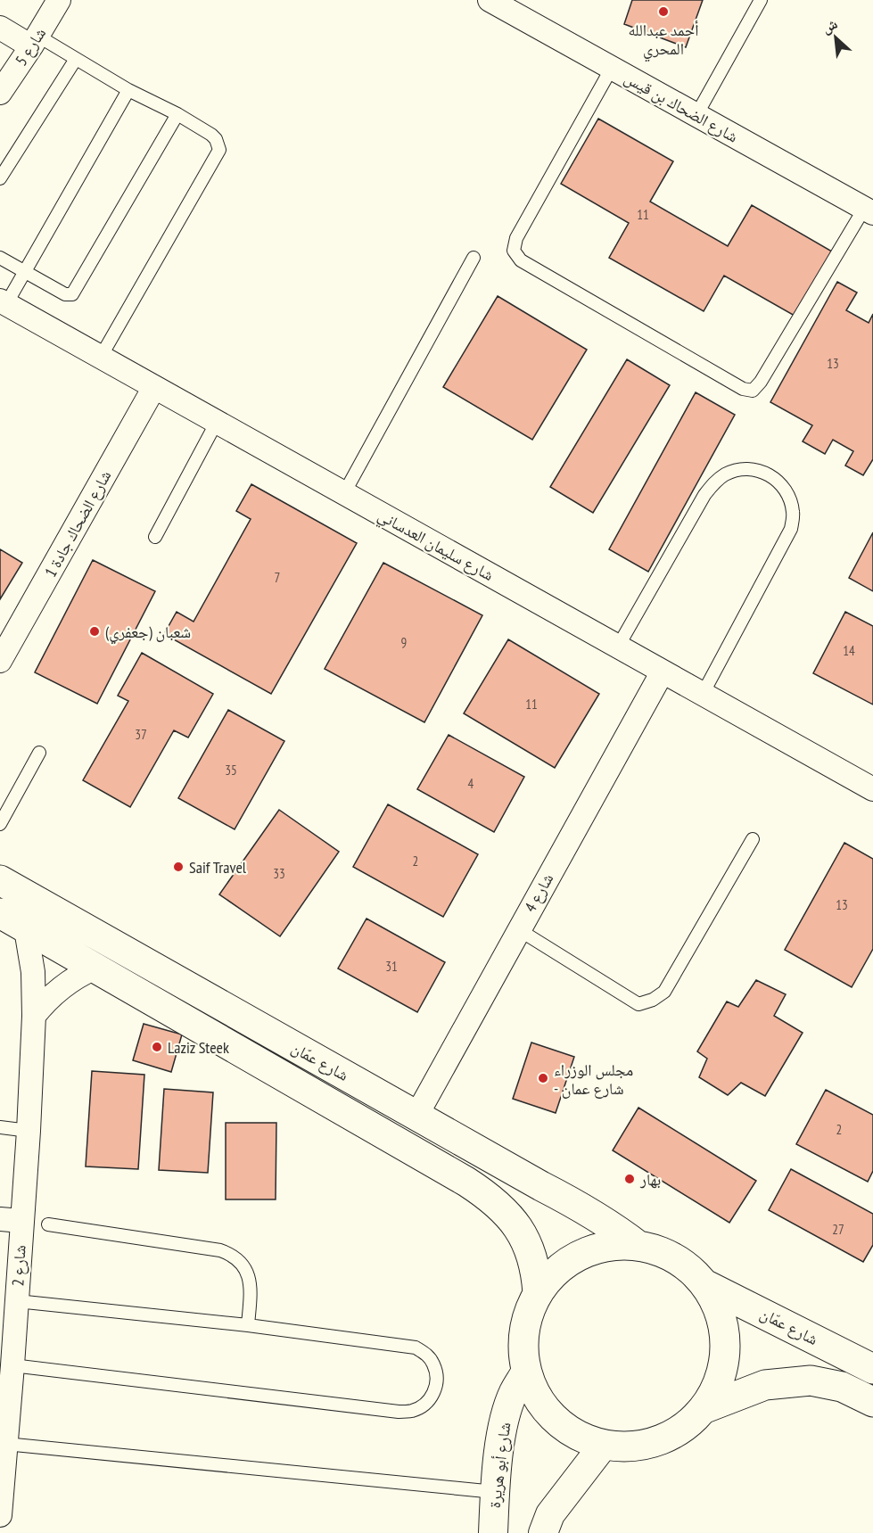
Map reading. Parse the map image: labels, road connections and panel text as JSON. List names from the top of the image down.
{
  "streets": {
    "main road": ["شارع عمّان"],
    "street": [
      "شارع 5",
      "شارع الضحاك بن قيس",
      "شارع الضحاك جادة 1",
      "شارع سليمان العدساني",
      "شارع 4",
      "شارع 2",
      "شارع أبو هريرة"
    ]
  },
  "crossings": [
    ["شارع الضحاك جادة 1", "شارع سليمان العدساني"],
    ["شارع سليمان العدساني", "شارع 4"],
    ["شارع 4", "شارع عمّان"],
    ["شارع عمّان", "شارع 2"]
  ],
  "places": [
    "أحمد عبدالله المحري",
    "شعبان (جعفري)",
    "Saif Travel",
    "Laziz Steek",
    "مجلس الوزراء - شارع عمان",
    "بهار"
  ],
  "house_numbers": [
    "11",
    "13",
    "7",
    "9",
    "14",
    "11",
    "37",
    "35",
    "4",
    "2",
    "33",
    "13",
    "31",
    "2",
    "27"
  ],
  "north": "top left"
}
